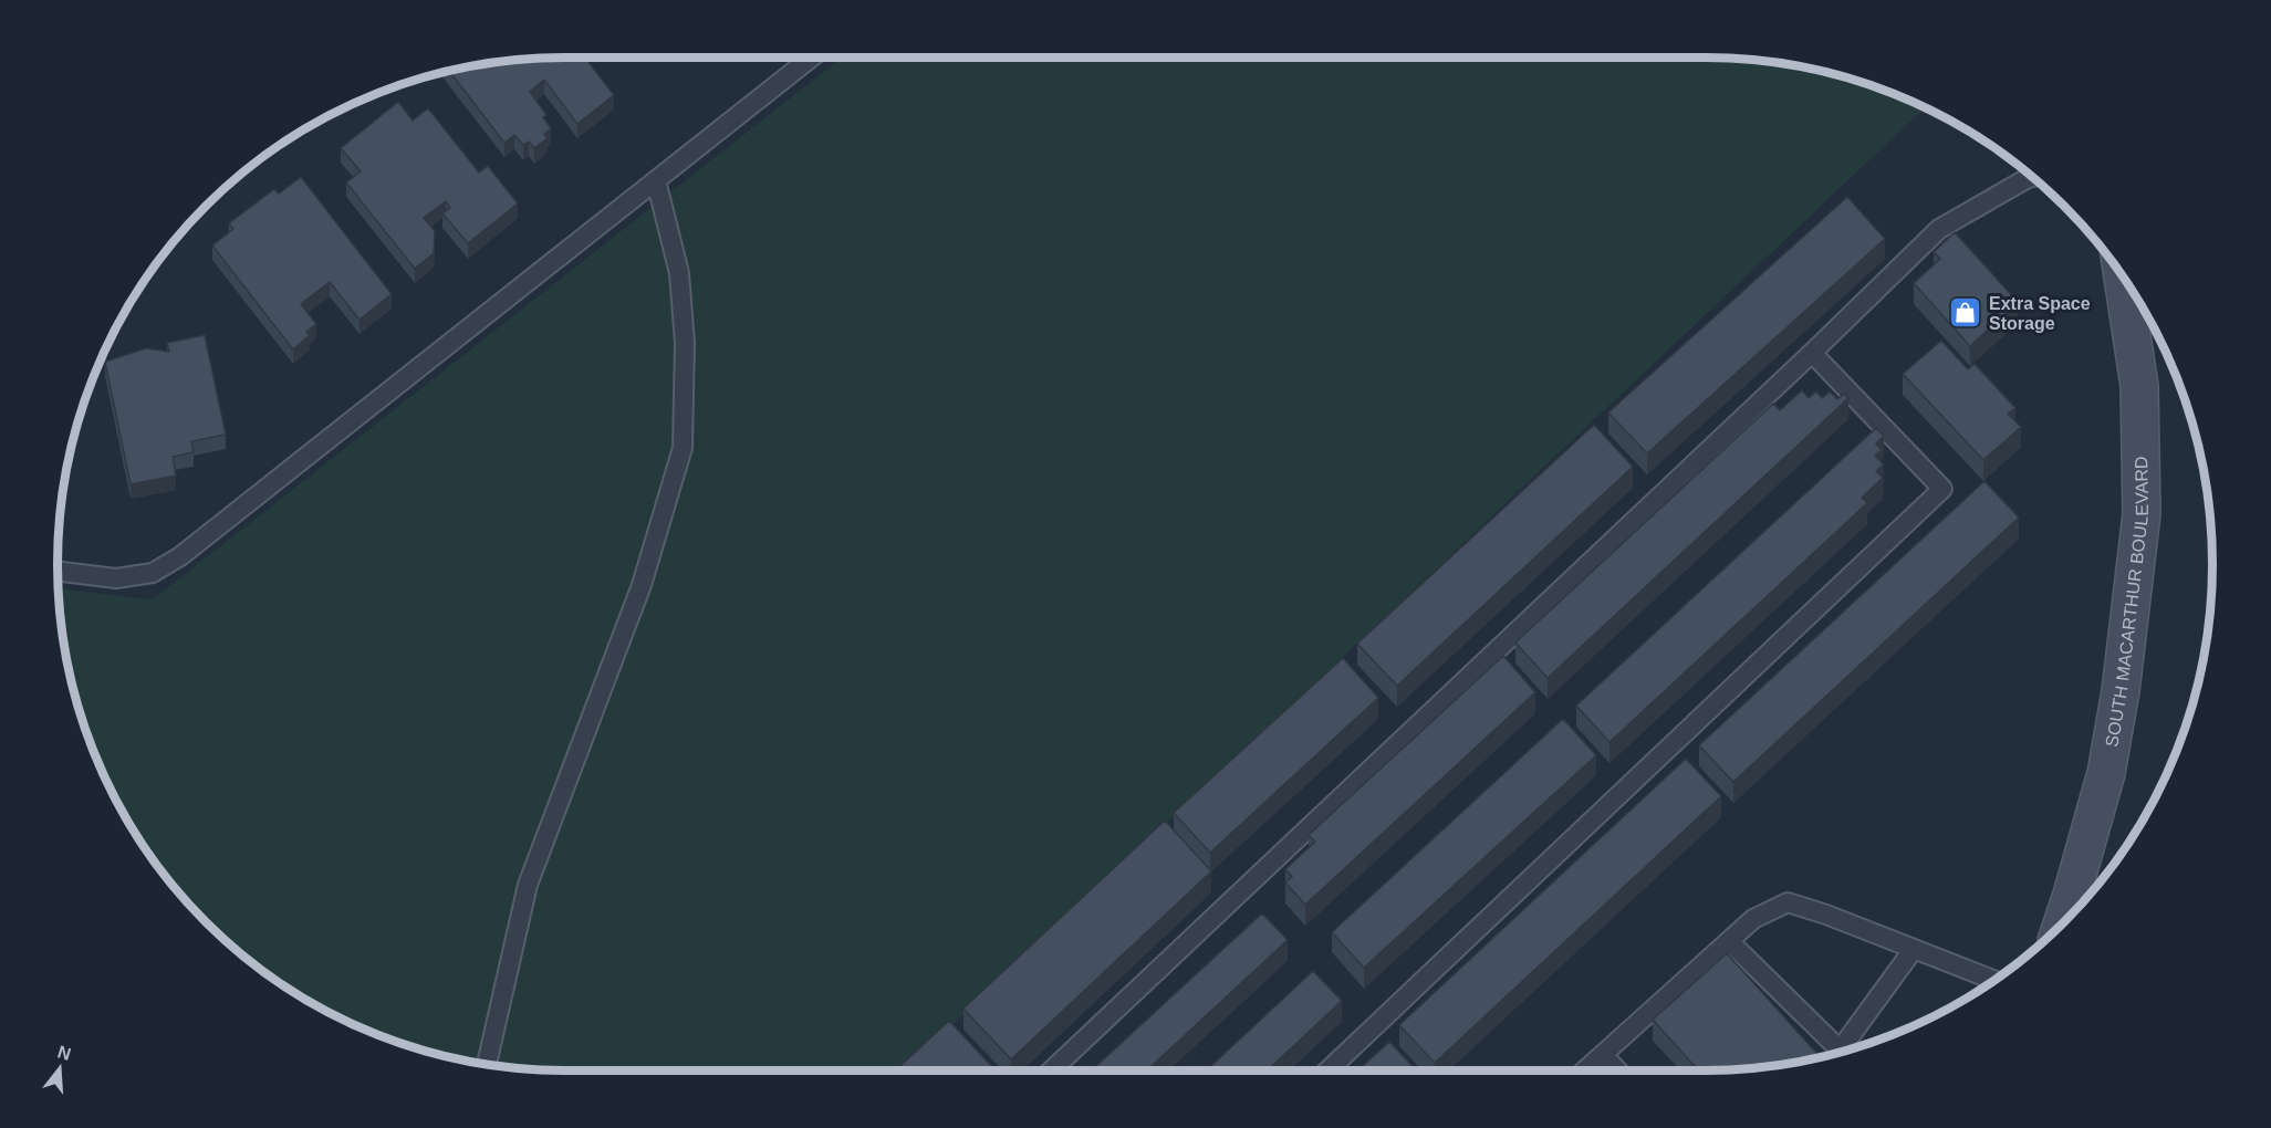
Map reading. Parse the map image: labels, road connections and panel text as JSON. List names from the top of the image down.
{
  "streets": {
    "main road": ["SOUTH MACARTHUR BOULEVARD"]
  },
  "places": {
    "shop": ["Extra Space Storage"]
  },
  "north": "top"
}
